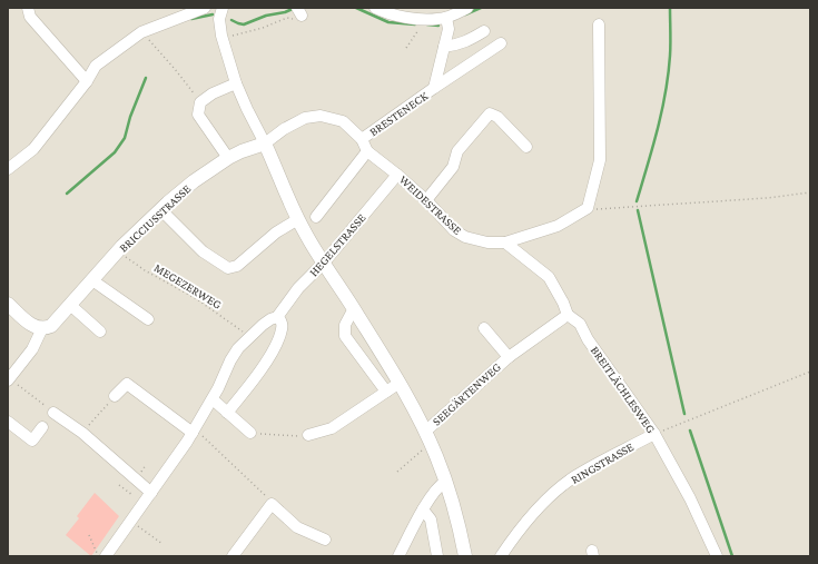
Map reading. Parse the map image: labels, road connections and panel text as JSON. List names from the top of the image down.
{
  "streets": {
    "main road": ["BRICCIUSSTRASSE"],
    "street": [
      "BRESTENECK",
      "WEIDESTRASSE",
      "HEGELSTRASSE",
      "BREITLÄCHLESWEG",
      "SEEGÄRTENWEG",
      "RINGSTRASSE"
    ],
    "path": ["MEGEZERWEG"]
  },
  "crossings": [
    ["BRESTENECK", "WEIDESTRASSE"],
    ["BRESTENECK", "BRICCIUSSTRASSE"],
    ["WEIDESTRASSE", "BRICCIUSSTRASSE"],
    ["WEIDESTRASSE", "HEGELSTRASSE"],
    ["WEIDESTRASSE", "BREITLÄCHLESWEG"],
    ["BRICCIUSSTRASSE", "MEGEZERWEG"],
    ["HEGELSTRASSE", "MEGEZERWEG"],
    ["BREITLÄCHLESWEG", "SEEGÄRTENWEG"],
    ["BREITLÄCHLESWEG", "RINGSTRASSE"]
  ]
}
